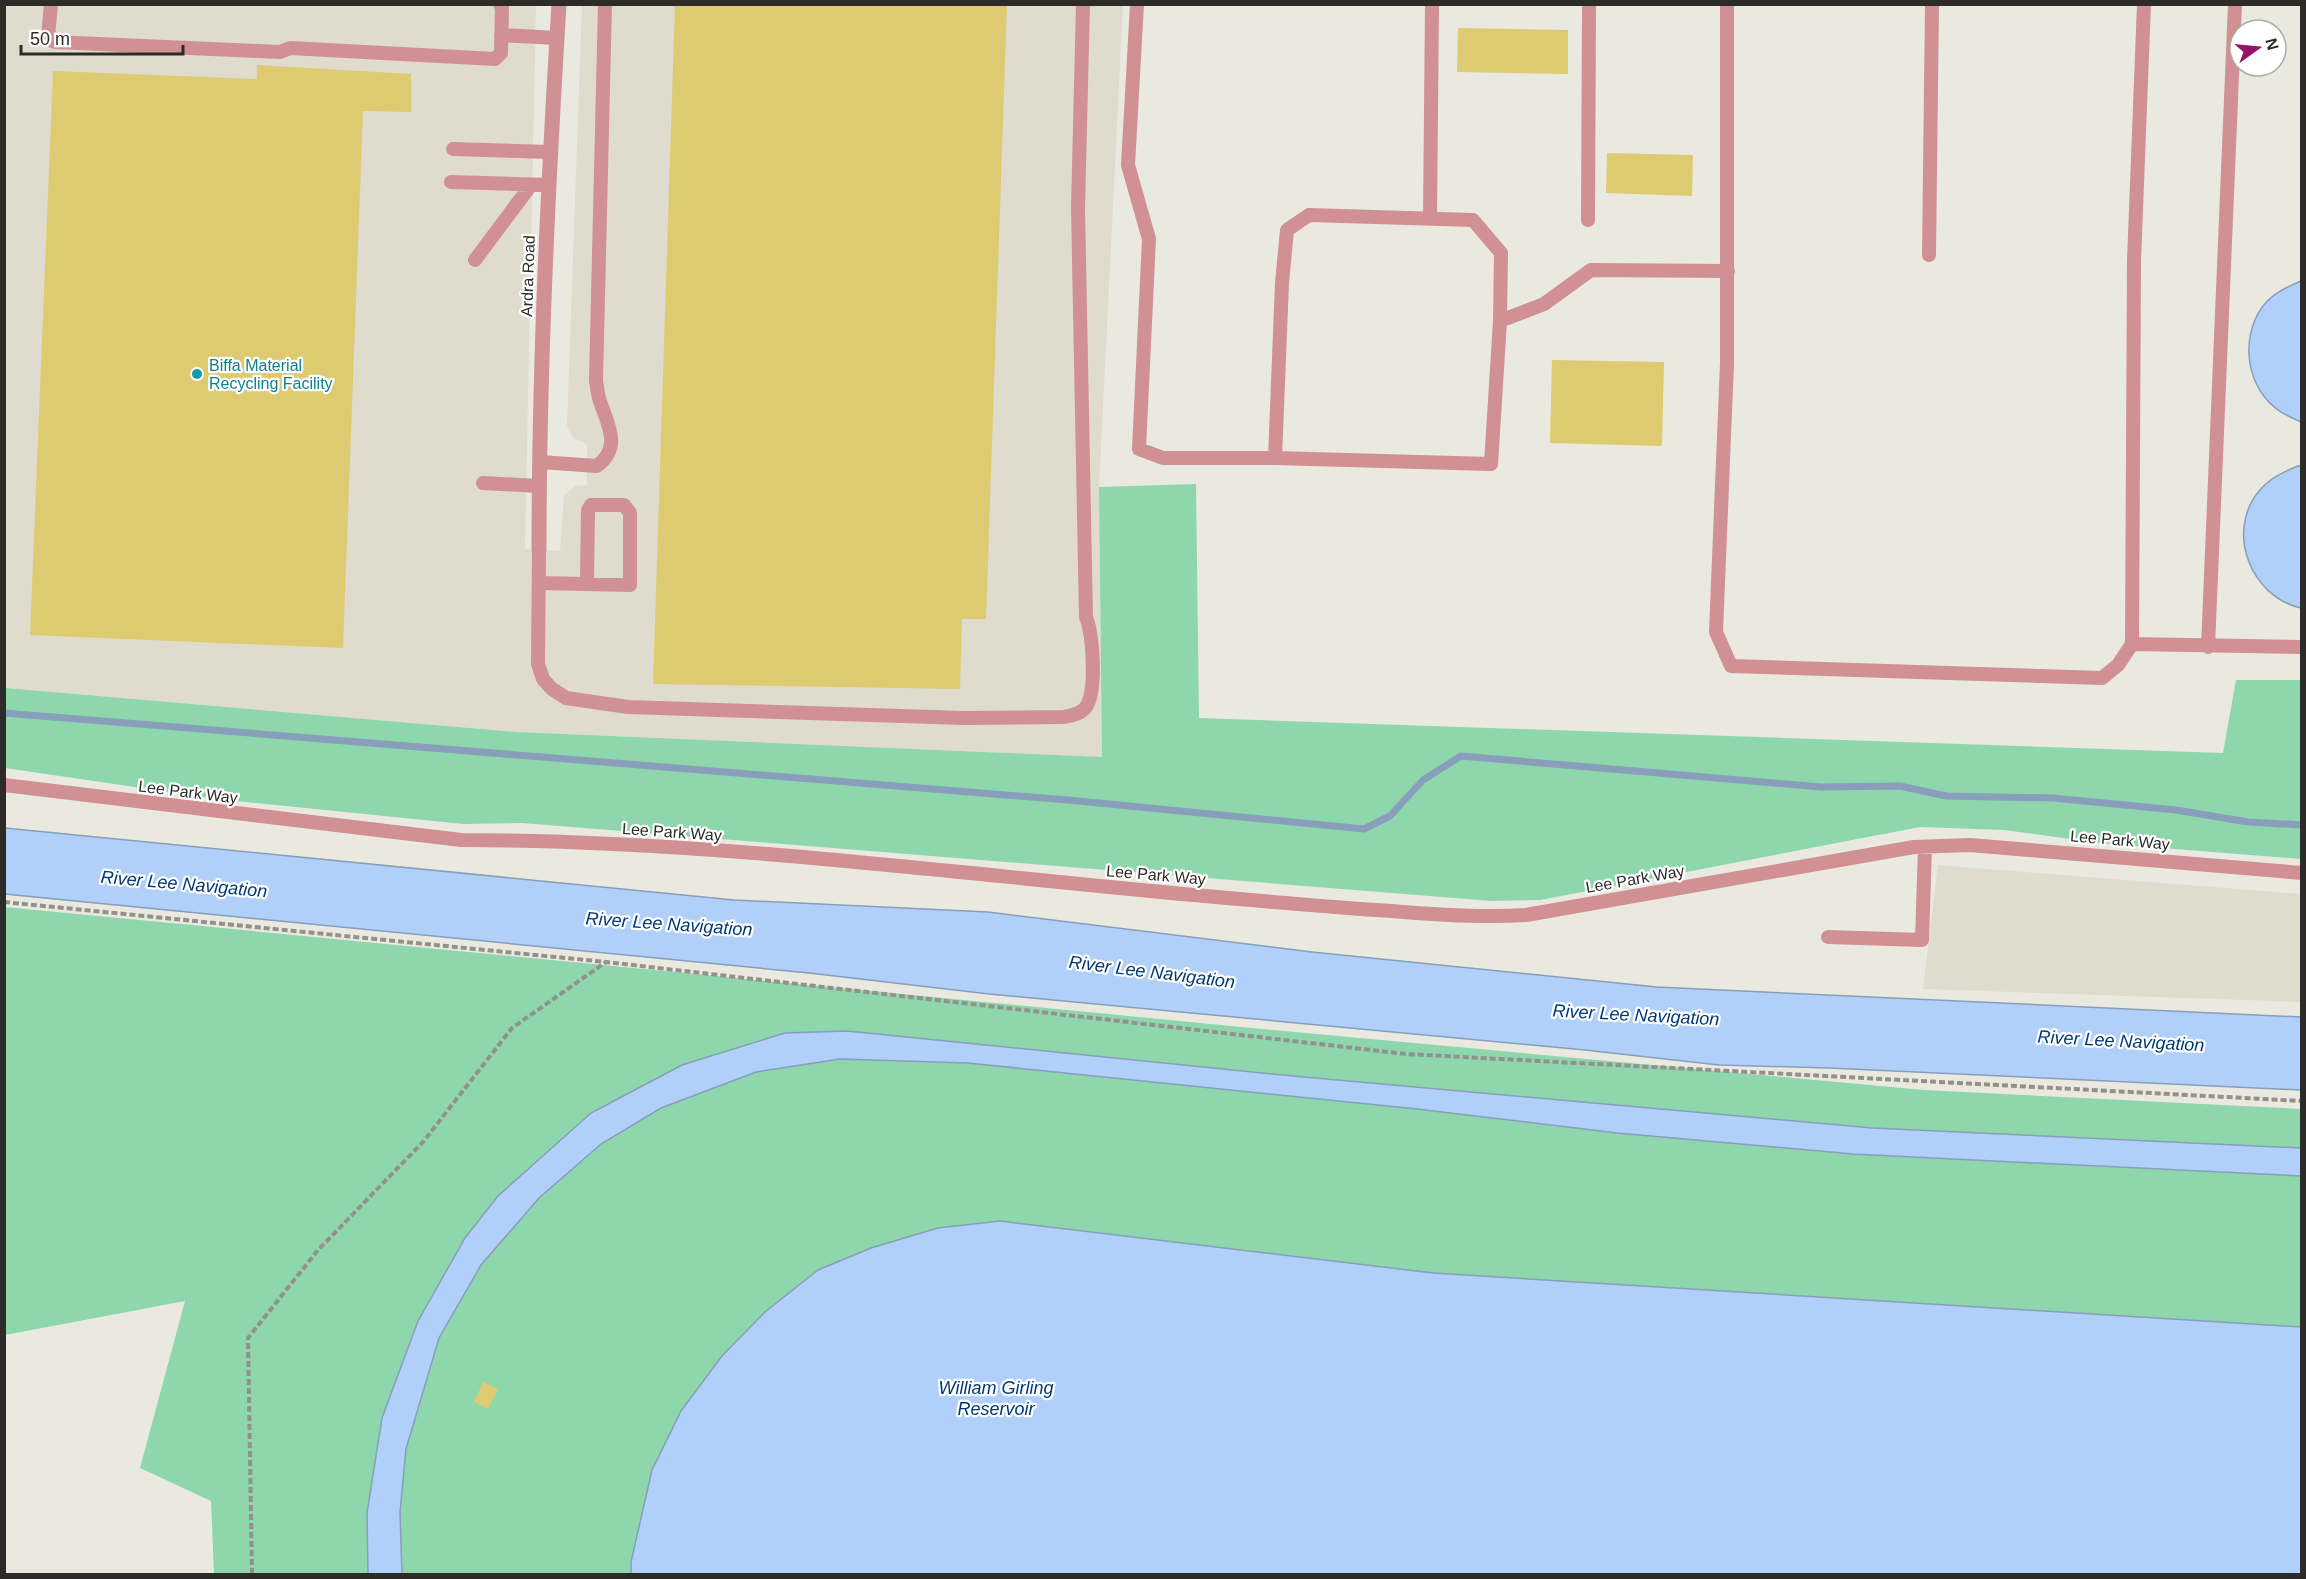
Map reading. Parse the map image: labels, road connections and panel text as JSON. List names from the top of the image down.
{
  "streets": {
    "street": ["Ardra Road"],
    "lane": ["Lee Park Way"]
  },
  "water": ["River Lee Navigation", "William Girling Reservoir"],
  "places": ["Biffa Material Recycling Facility"],
  "scale_bar": "50 m",
  "north": "right"
}
